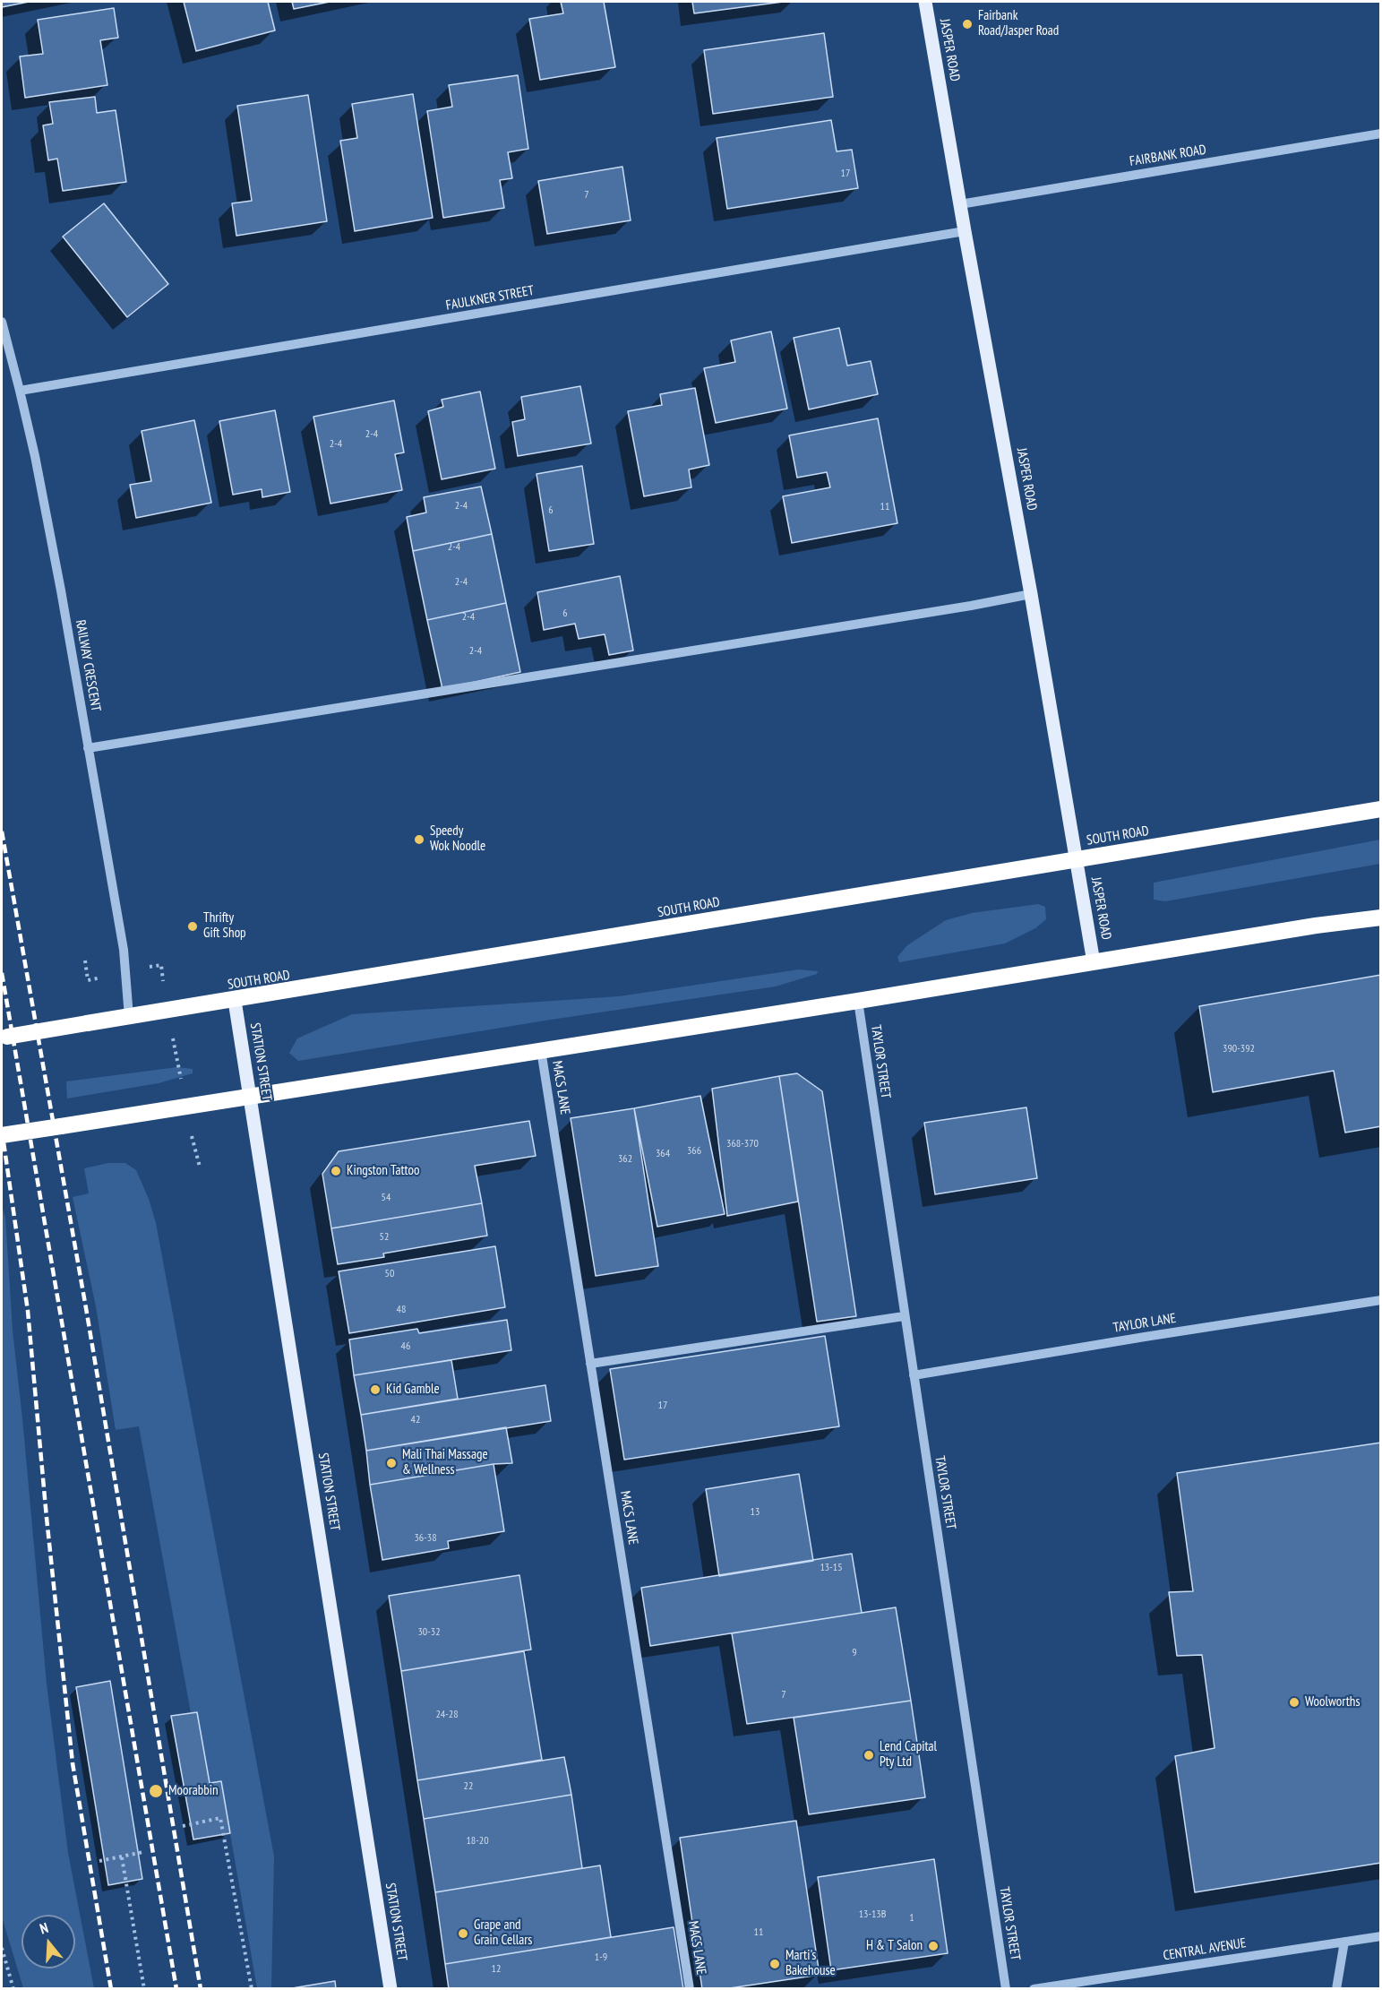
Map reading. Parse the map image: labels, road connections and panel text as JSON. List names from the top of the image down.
{
  "streets": {
    "highway": ["SOUTH ROAD"],
    "main road": ["JASPER ROAD", "STATION STREET"],
    "street": [
      "FAIRBANK ROAD",
      "FAULKNER STREET",
      "RAILWAY CRESCENT",
      "TAYLOR STREET",
      "MACS LANE",
      "TAYLOR LANE",
      "CENTRAL AVENUE"
    ]
  },
  "crossings": [
    ["JASPER ROAD", "FAIRBANK ROAD"],
    ["JASPER ROAD", "FAULKNER STREET"],
    ["JASPER ROAD", "SOUTH ROAD"],
    ["FAULKNER STREET", "RAILWAY CRESCENT"],
    ["RAILWAY CRESCENT", "SOUTH ROAD"],
    ["SOUTH ROAD", "STATION STREET"],
    ["TAYLOR STREET", "TAYLOR LANE"]
  ],
  "places": [
    "Fairbank Road/Jasper Road",
    "Speedy Wok Noodle",
    "Thrifty Gift Shop",
    "Kingston Tattoo",
    "Kid Gamble",
    "Mali Thai Massage & Wellness",
    "Woolworths",
    "Lend Capital Pty Ltd",
    "Moorabbin",
    "Grape and Grain Cellars",
    "H & T Salon",
    "Marti's Bakehouse"
  ],
  "house_numbers": [
    "17",
    "7",
    "2-4",
    "2-4",
    "2-4",
    "11",
    "6",
    "2-4",
    "2-4",
    "6",
    "2-4",
    "2-4",
    "390-392",
    "368-370",
    "366",
    "364",
    "362",
    "54",
    "52",
    "50",
    "48",
    "46",
    "17",
    "42",
    "13",
    "36-38",
    "13-15",
    "30-32",
    "9",
    "7",
    "24-28",
    "22",
    "18-20",
    "13-13B",
    "1",
    "11",
    "1-9",
    "12"
  ],
  "north": "top"
}
